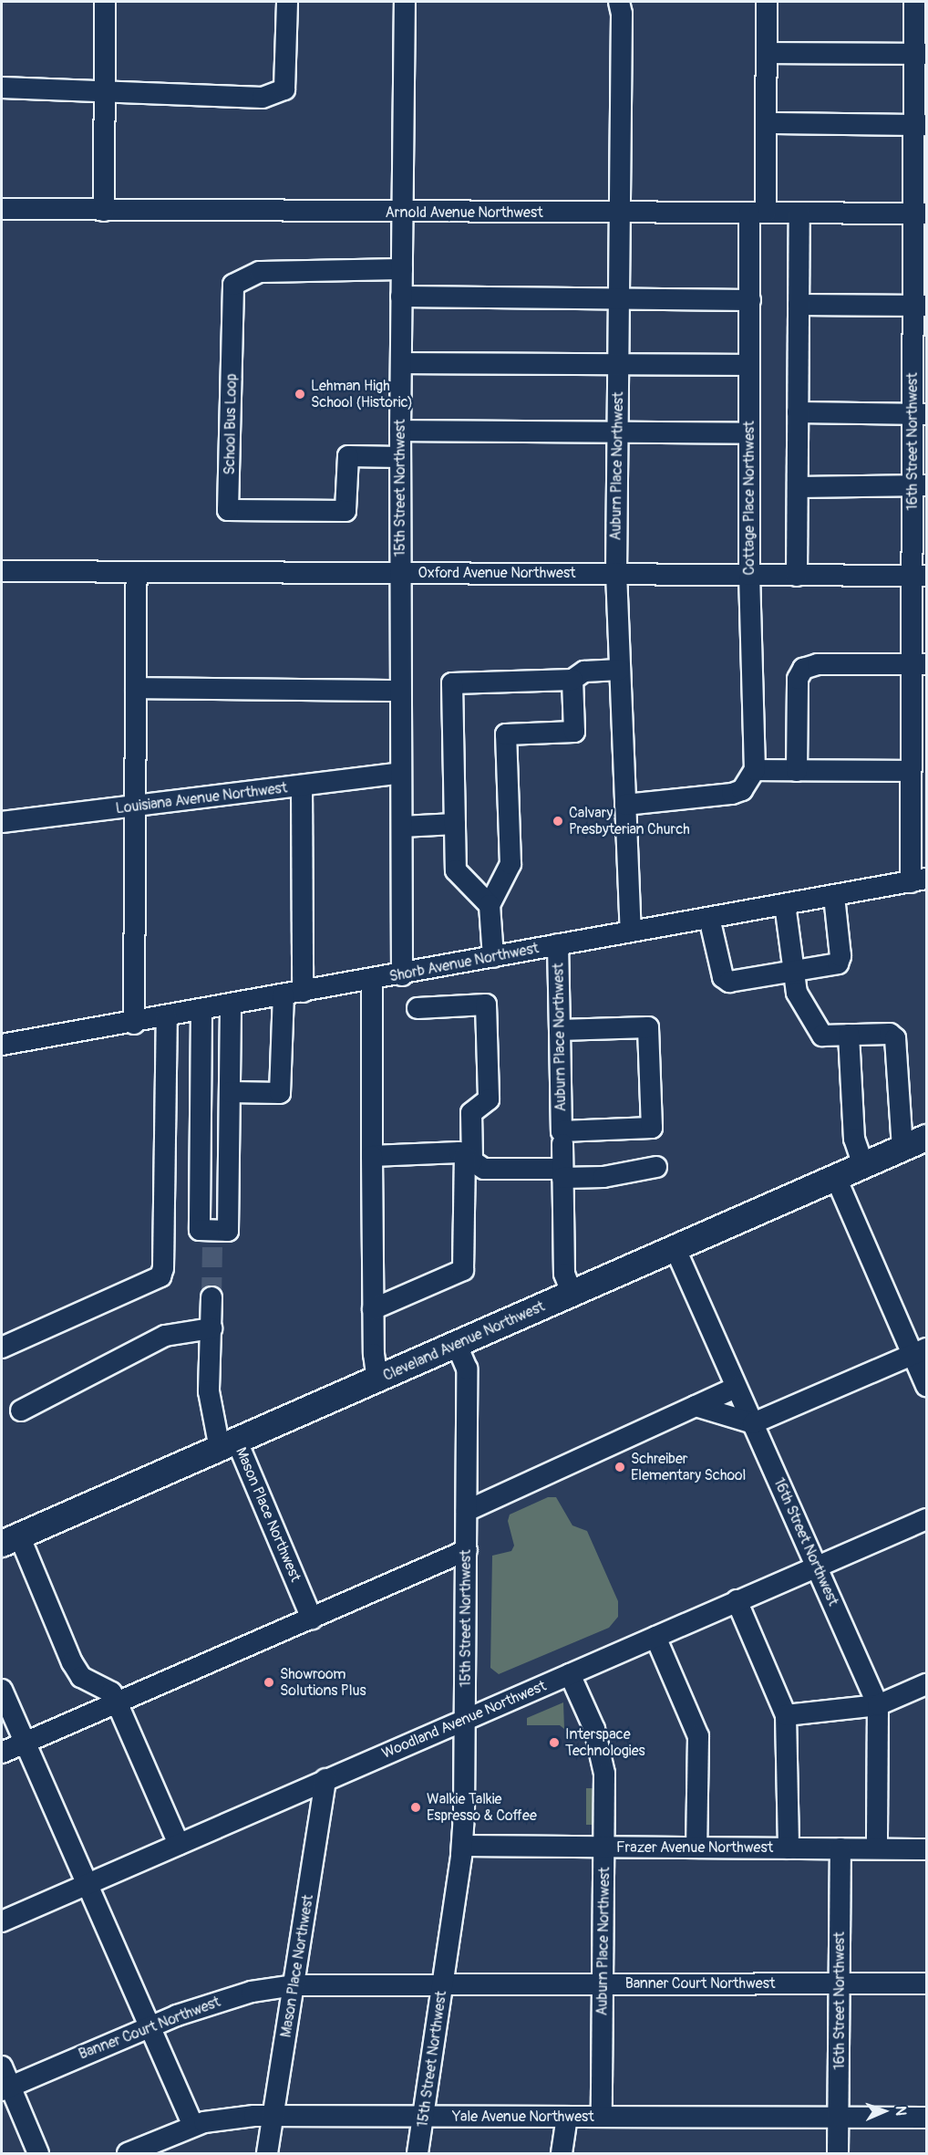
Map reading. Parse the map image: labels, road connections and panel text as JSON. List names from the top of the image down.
{
  "streets": {
    "main road": ["Cleveland Avenue Northwest"],
    "street": [
      "Arnold Avenue Northwest",
      "School Bus Loop",
      "16th Street Northwest",
      "Auburn Place Northwest",
      "15th Street Northwest",
      "Cottage Place Northwest",
      "Oxford Avenue Northwest",
      "Louisiana Avenue Northwest",
      "Shorb Avenue Northwest",
      "Mason Place Northwest",
      "Woodland Avenue Northwest",
      "Frazer Avenue Northwest",
      "Banner Court Northwest",
      "Yale Avenue Northwest"
    ]
  },
  "crossings": [
    ["Arnold Avenue Northwest", "16th Street Northwest"],
    ["Arnold Avenue Northwest", "Auburn Place Northwest"],
    ["Arnold Avenue Northwest", "15th Street Northwest"],
    ["Arnold Avenue Northwest", "Cottage Place Northwest"],
    ["School Bus Loop", "15th Street Northwest"],
    ["16th Street Northwest", "Oxford Avenue Northwest"],
    ["16th Street Northwest", "Shorb Avenue Northwest"],
    ["16th Street Northwest", "Cleveland Avenue Northwest"],
    ["16th Street Northwest", "Woodland Avenue Northwest"],
    ["16th Street Northwest", "Frazer Avenue Northwest"],
    ["16th Street Northwest", "Banner Court Northwest"],
    ["16th Street Northwest", "Yale Avenue Northwest"],
    ["Auburn Place Northwest", "Oxford Avenue Northwest"],
    ["Auburn Place Northwest", "Shorb Avenue Northwest"],
    ["Auburn Place Northwest", "Cleveland Avenue Northwest"],
    ["Auburn Place Northwest", "Woodland Avenue Northwest"],
    ["Auburn Place Northwest", "Frazer Avenue Northwest"],
    ["Auburn Place Northwest", "Banner Court Northwest"],
    ["Auburn Place Northwest", "Yale Avenue Northwest"],
    ["15th Street Northwest", "Oxford Avenue Northwest"],
    ["15th Street Northwest", "Louisiana Avenue Northwest"],
    ["15th Street Northwest", "Shorb Avenue Northwest"],
    ["15th Street Northwest", "Cleveland Avenue Northwest"],
    ["15th Street Northwest", "Woodland Avenue Northwest"],
    ["15th Street Northwest", "Frazer Avenue Northwest"],
    ["15th Street Northwest", "Banner Court Northwest"],
    ["15th Street Northwest", "Yale Avenue Northwest"],
    ["Cottage Place Northwest", "Oxford Avenue Northwest"],
    ["Cleveland Avenue Northwest", "Mason Place Northwest"],
    ["Mason Place Northwest", "Woodland Avenue Northwest"],
    ["Mason Place Northwest", "Banner Court Northwest"],
    ["Mason Place Northwest", "Yale Avenue Northwest"]
  ],
  "places": [
    "Lehman High School (Historic)",
    "Calvary Presbyterian Church",
    "Schreiber Elementary School",
    "Showroom Solutions Plus",
    "Interspace Technologies",
    "Walkie Talkie Espresso & Coffee"
  ],
  "north": "right"
}
